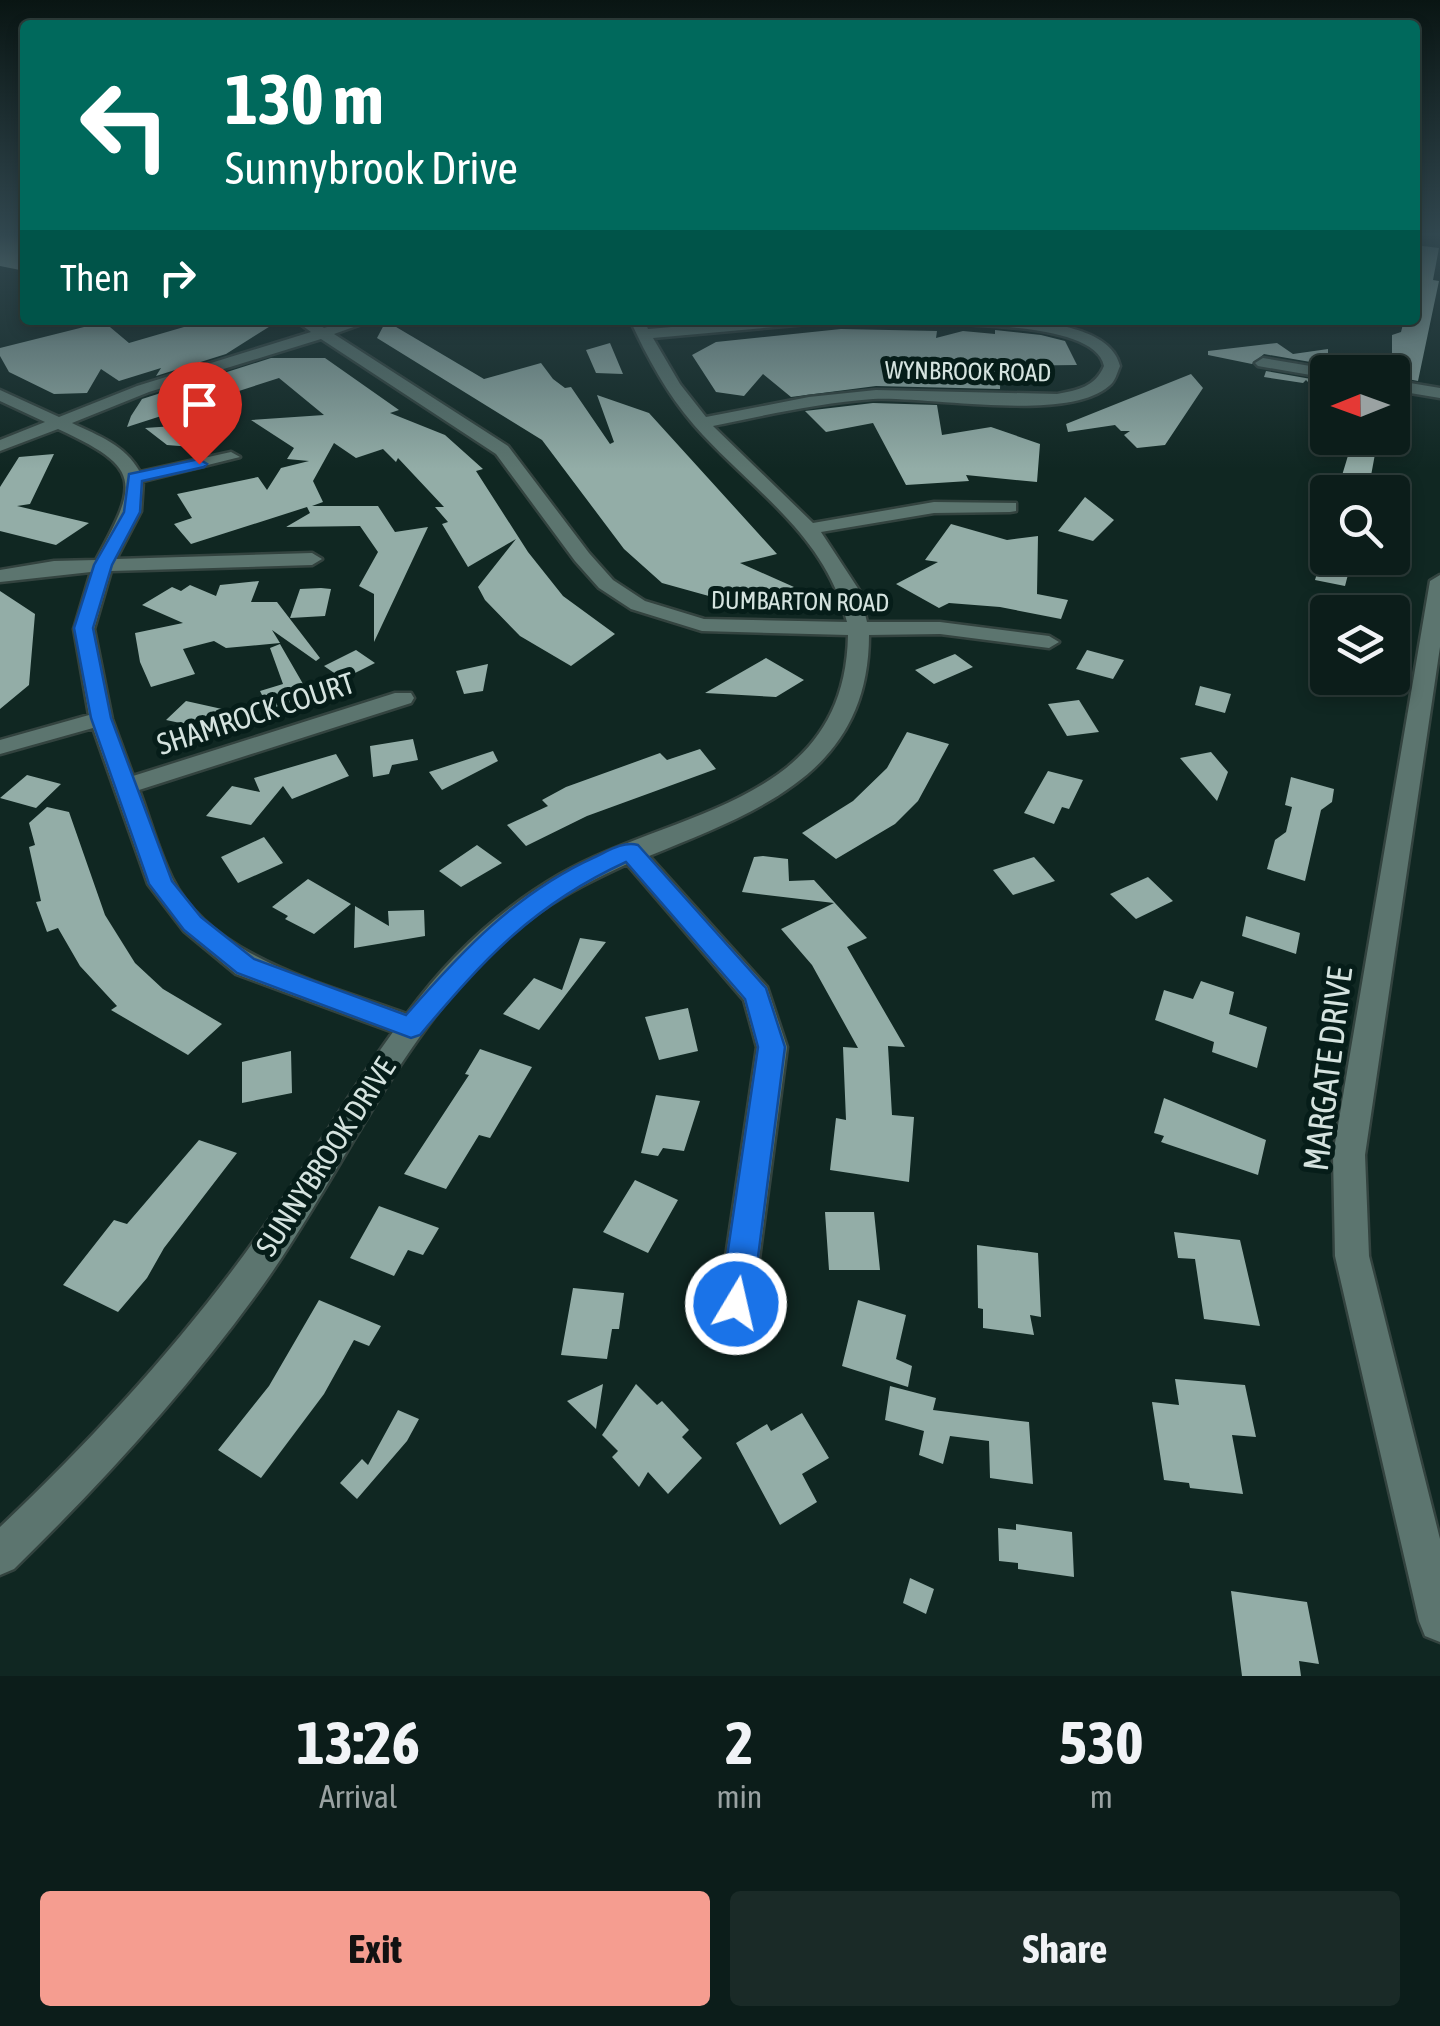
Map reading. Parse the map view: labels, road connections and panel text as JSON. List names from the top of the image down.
{
  "streets": {
    "street": [
      "WYNBROOK ROAD",
      "DUMBARTON ROAD",
      "SHAMROCK COURT",
      "MARGATE DRIVE",
      "SUNNYBROOK DRIVE"
    ]
  },
  "crossings": [
    ["WYNBROOK ROAD", "SUNNYBROOK DRIVE"],
    ["DUMBARTON ROAD", "SUNNYBROOK DRIVE"]
  ],
  "north": "left",
  "page": {
    "turn": ["130 m", "Sunnybrook Drive"],
    "then": "Then",
    "eta": [
      "13:26",
      "Arrival",
      "2",
      "min",
      "530",
      "m"
    ],
    "buttons": ["Exit", "Share"]
  }
}
